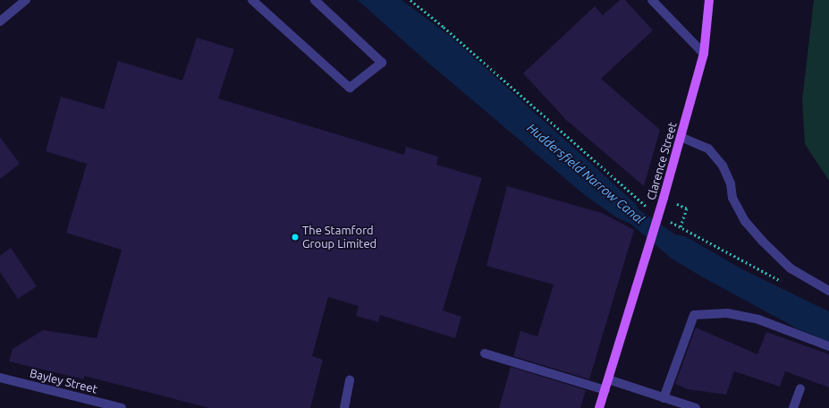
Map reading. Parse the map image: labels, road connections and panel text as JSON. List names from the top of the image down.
{
  "streets": {
    "main road": ["Clarence Street"],
    "street": ["Bayley Street"]
  },
  "water": ["Huddersfield Narrow Canal"],
  "places": ["The Stamford Group Limited"]
}
